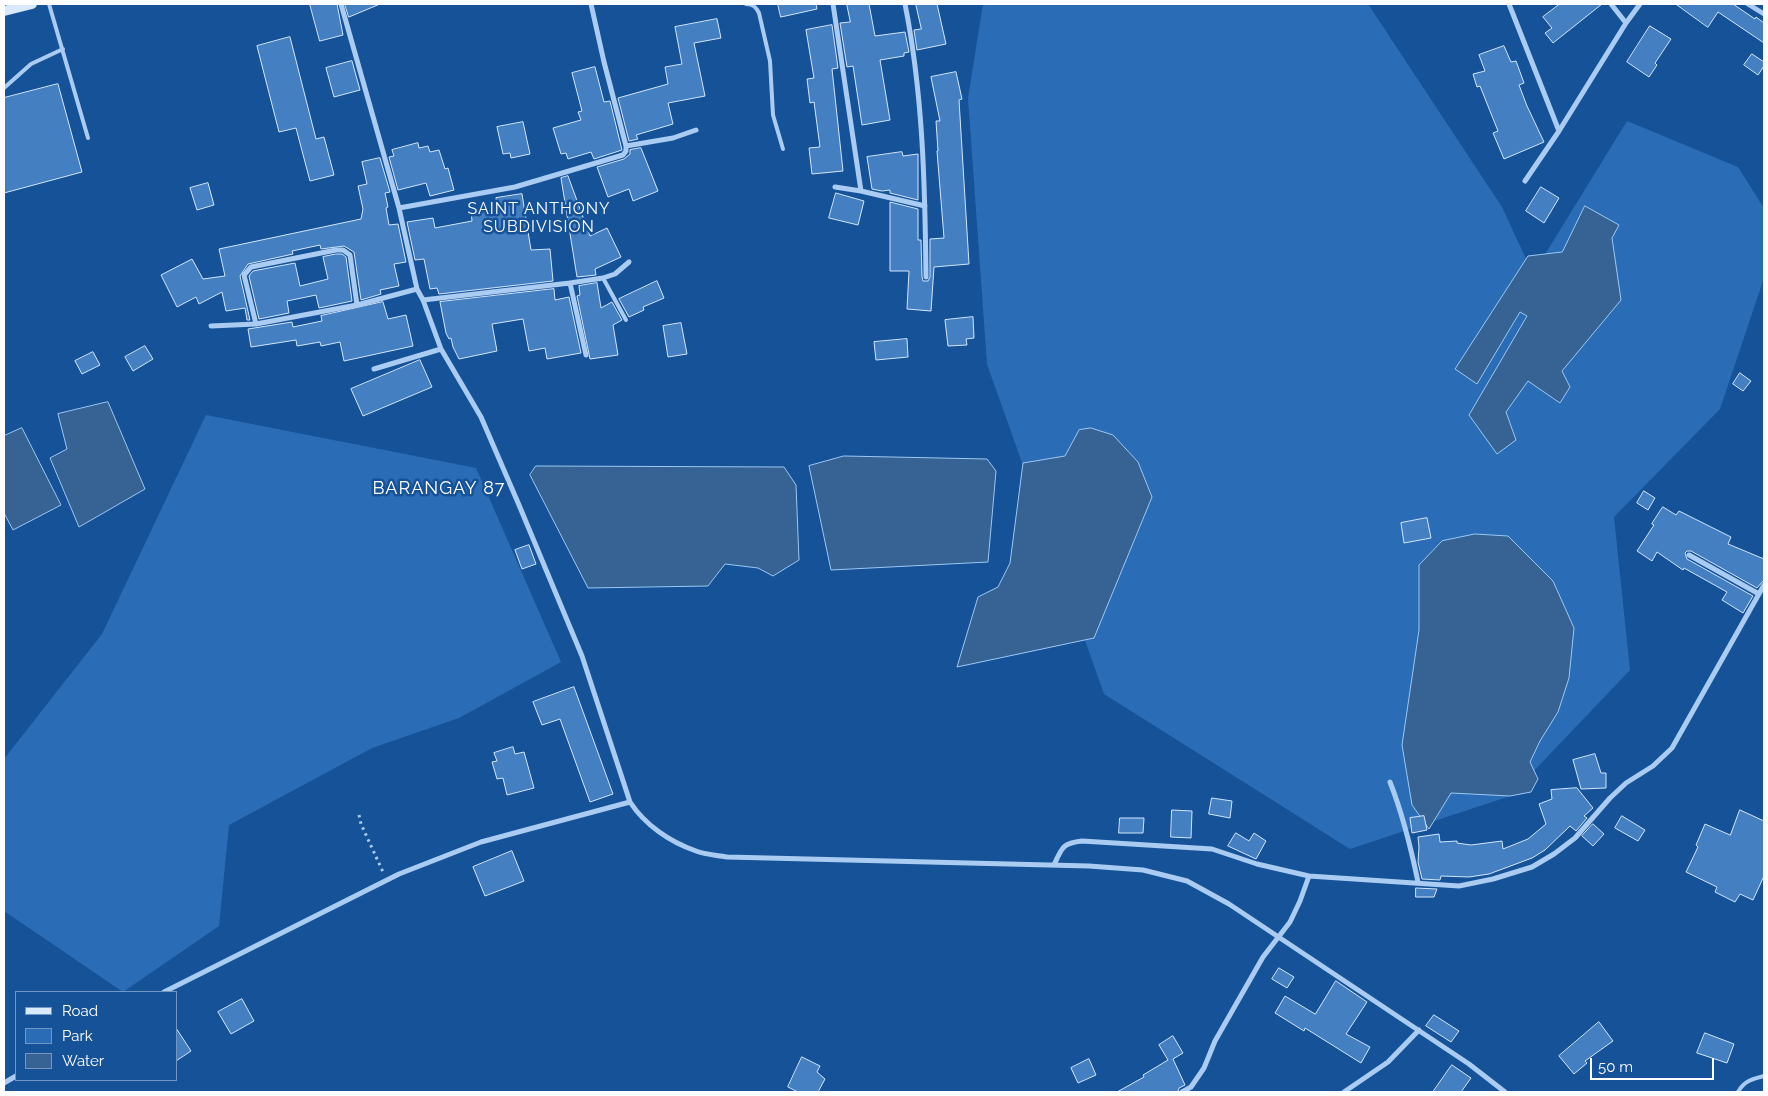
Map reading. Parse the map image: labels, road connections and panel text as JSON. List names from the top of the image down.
{
  "districts": ["SAINT ANTHONY SUBDIVISION", "BARANGAY 87"],
  "legend": ["Road", "Park", "Water"],
  "scale_bar": "50 m"
}
